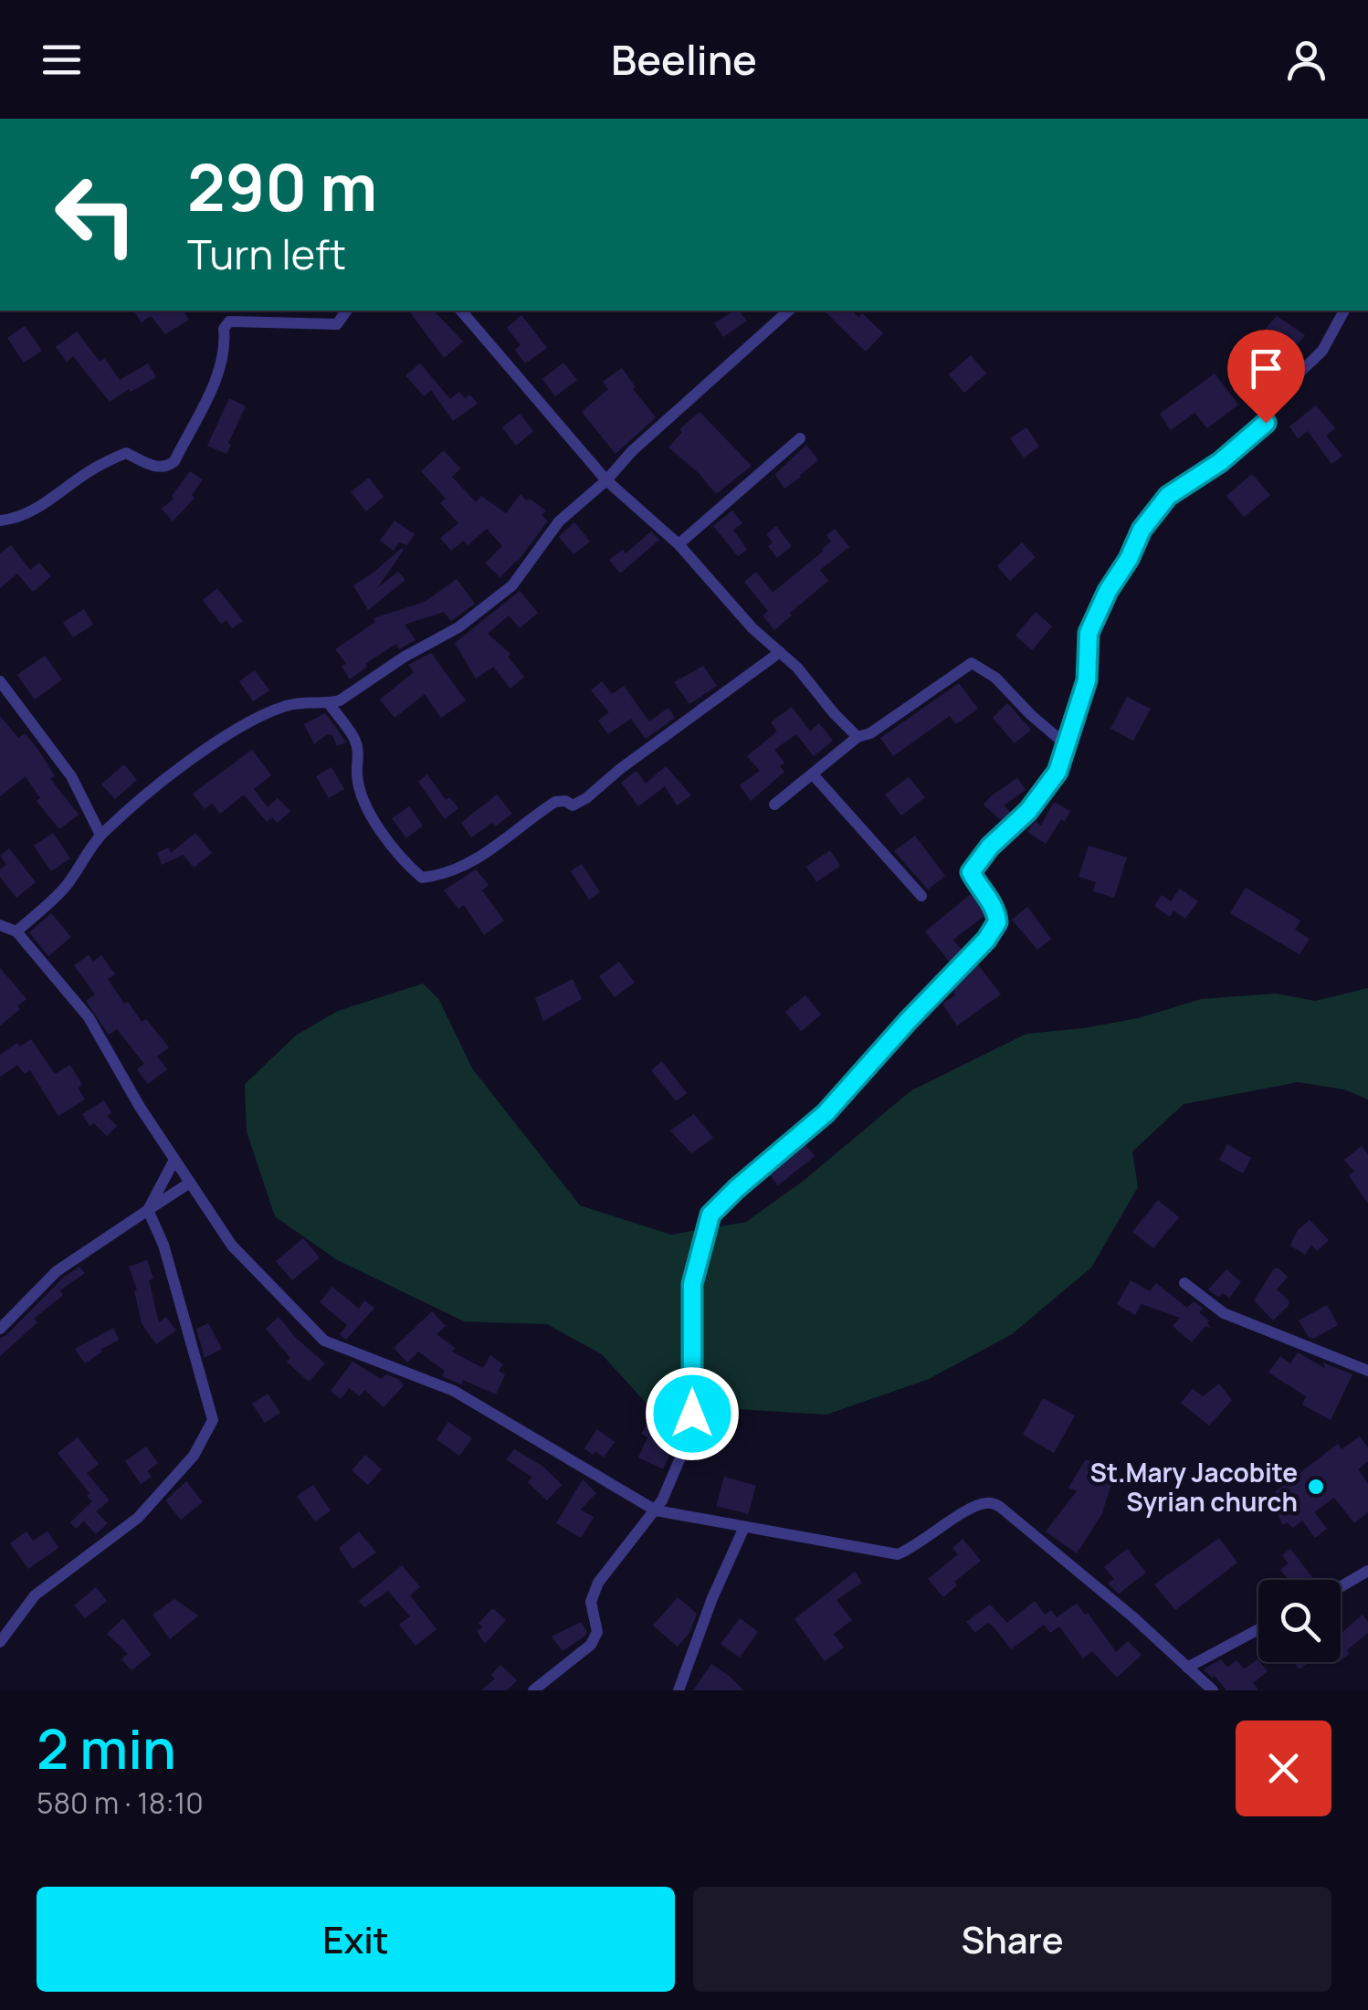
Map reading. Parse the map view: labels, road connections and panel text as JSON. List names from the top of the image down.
{
  "places": ["St.Mary Jacobite Syrian church"],
  "page": {
    "header": "Beeline",
    "turn": ["290 m", "Turn left"],
    "heading": ["2 min", "580 m · 18:10"],
    "buttons": ["Exit", "Share"]
  }
}
